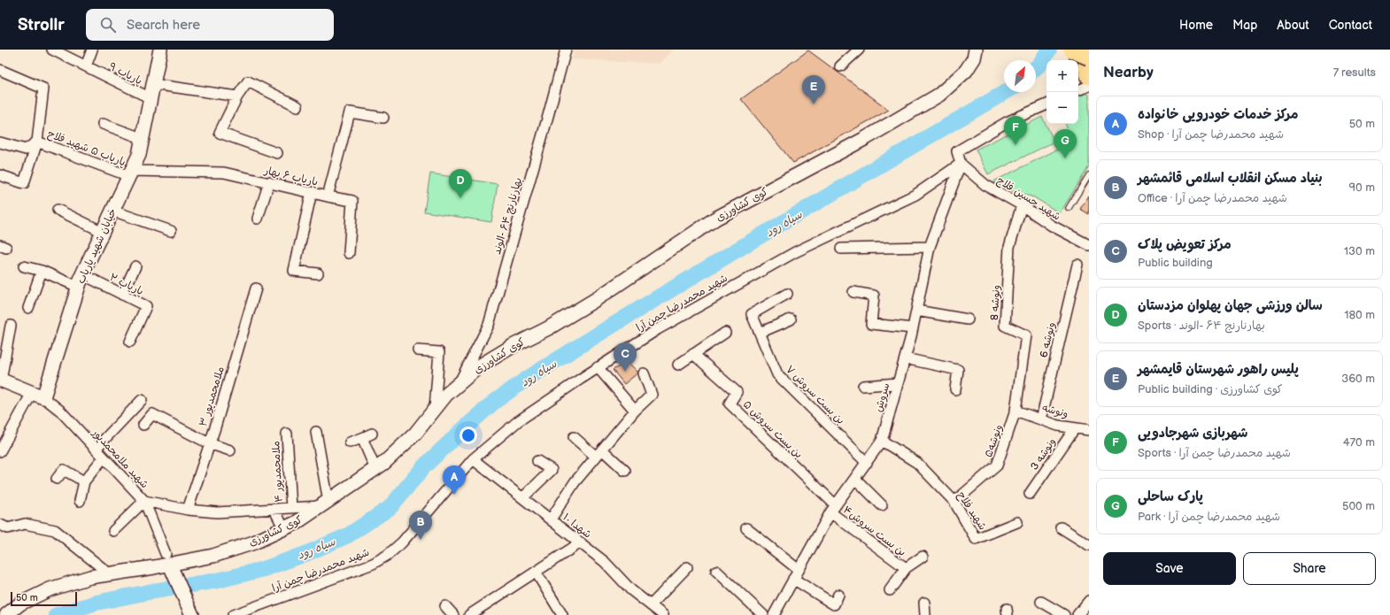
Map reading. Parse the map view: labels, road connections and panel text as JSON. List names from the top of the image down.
{
  "streets": {
    "street": [
      "پاریاب ۹",
      "پاریاب ۵ شهید فلاح",
      "پاریاب ۶ بهار",
      "شهید حسین فلاح",
      "کوی کشاورزی",
      "بهارنارنج ۶۴ -الوند",
      "خیابان شهید پاریاب",
      "پاریاب ۲",
      "شهید محمدرضا چمن آرا",
      "ونوشه 8",
      "ونوشه 6",
      "بن بست سروش ۷",
      "ملامحمدپور ۳",
      "سروش",
      "ونوشه",
      "بن بست سروش ۵",
      "ونوشه۵",
      "ونوشه 3",
      "شهید ملامحمدپور",
      "ملامحمدپور ۴",
      "شهید فلاح",
      "شهدا ۱۰",
      "بن بست سروش۴"
    ]
  },
  "crossings": [
    ["پاریاب ۹", "خیابان شهید پاریاب"],
    ["پاریاب ۵ شهید فلاح", "پاریاب ۶ بهار"],
    ["پاریاب ۵ شهید فلاح", "خیابان شهید پاریاب"],
    ["پاریاب ۶ بهار", "خیابان شهید پاریاب"],
    ["شهید حسین فلاح", "شهید محمدرضا چمن آرا"],
    ["شهید حسین فلاح", "ونوشه 8"],
    ["شهید حسین فلاح", "سروش"],
    ["کوی کشاورزی", "بهارنارنج ۶۴ -الوند"],
    ["کوی کشاورزی", "شهید ملامحمدپور"],
    ["خیابان شهید پاریاب", "پاریاب ۲"],
    ["خیابان شهید پاریاب", "شهید ملامحمدپور"],
    ["شهید محمدرضا چمن آرا", "سروش"],
    ["شهید محمدرضا چمن آرا", "شهدا ۱۰"],
    ["ونوشه 8", "ونوشه"],
    ["ونوشه 8", "ونوشه۵"],
    ["ونوشه 6", "ونوشه"],
    ["بن بست سروش ۷", "سروش"],
    ["ملامحمدپور ۳", "شهید ملامحمدپور"],
    ["سروش", "بن بست سروش ۵"],
    ["سروش", "شهید فلاح"],
    ["سروش", "بن بست سروش۴"],
    ["ونوشه", "ونوشه۵"],
    ["ونوشه", "ونوشه 3"],
    ["بن بست سروش ۵", "بن بست سروش۴"],
    ["ونوشه۵", "شهید فلاح"],
    ["شهید ملامحمدپور", "ملامحمدپور ۴"]
  ],
  "water": ["سیاه رود"],
  "scale_bar": "50 m",
  "north": "top right",
  "page": {
    "header": "Strollr",
    "search": "Search here",
    "nav": [
      "Home",
      "Map",
      "About",
      "Contact"
    ],
    "heading": ["Nearby", "7 results"],
    "map_buttons": ["+", "−"],
    "pins": [
      "E",
      "F",
      "G",
      "D",
      "C",
      "A",
      "B"
    ],
    "list": [
      {
        "mark": "A",
        "name": "مرکز خدمات خودرویی خانواده",
        "note": "Shop · شهید محمدرضا چمن آرا",
        "value": "50 m"
      },
      {
        "mark": "B",
        "name": "بنیاد مسکن انقلاب اسلامی قائمشهر",
        "note": "Office · شهید محمدرضا چمن آرا",
        "value": "90 m"
      },
      {
        "mark": "C",
        "name": "مرکز تعویض پلاک",
        "note": "Public building",
        "value": "130 m"
      },
      {
        "mark": "D",
        "name": "سالن ورزشی جهان پهلوان مزدستان",
        "note": "Sports · بهارنارنج ۶۴ -الوند",
        "value": "180 m"
      },
      {
        "mark": "E",
        "name": "پلیس راهور شهرستان قایمشهر",
        "note": "Public building · کوی کشاورزی",
        "value": "360 m"
      },
      {
        "mark": "F",
        "name": "شهربازی شهرجادویی",
        "note": "Sports · شهید محمدرضا چمن آرا",
        "value": "470 m"
      },
      {
        "mark": "G",
        "name": "پارک ساحلی",
        "note": "Park · شهید محمدرضا چمن آرا",
        "value": "500 m"
      }
    ],
    "buttons": ["Save", "Share"],
    "scale": "50 m"
  }
}
